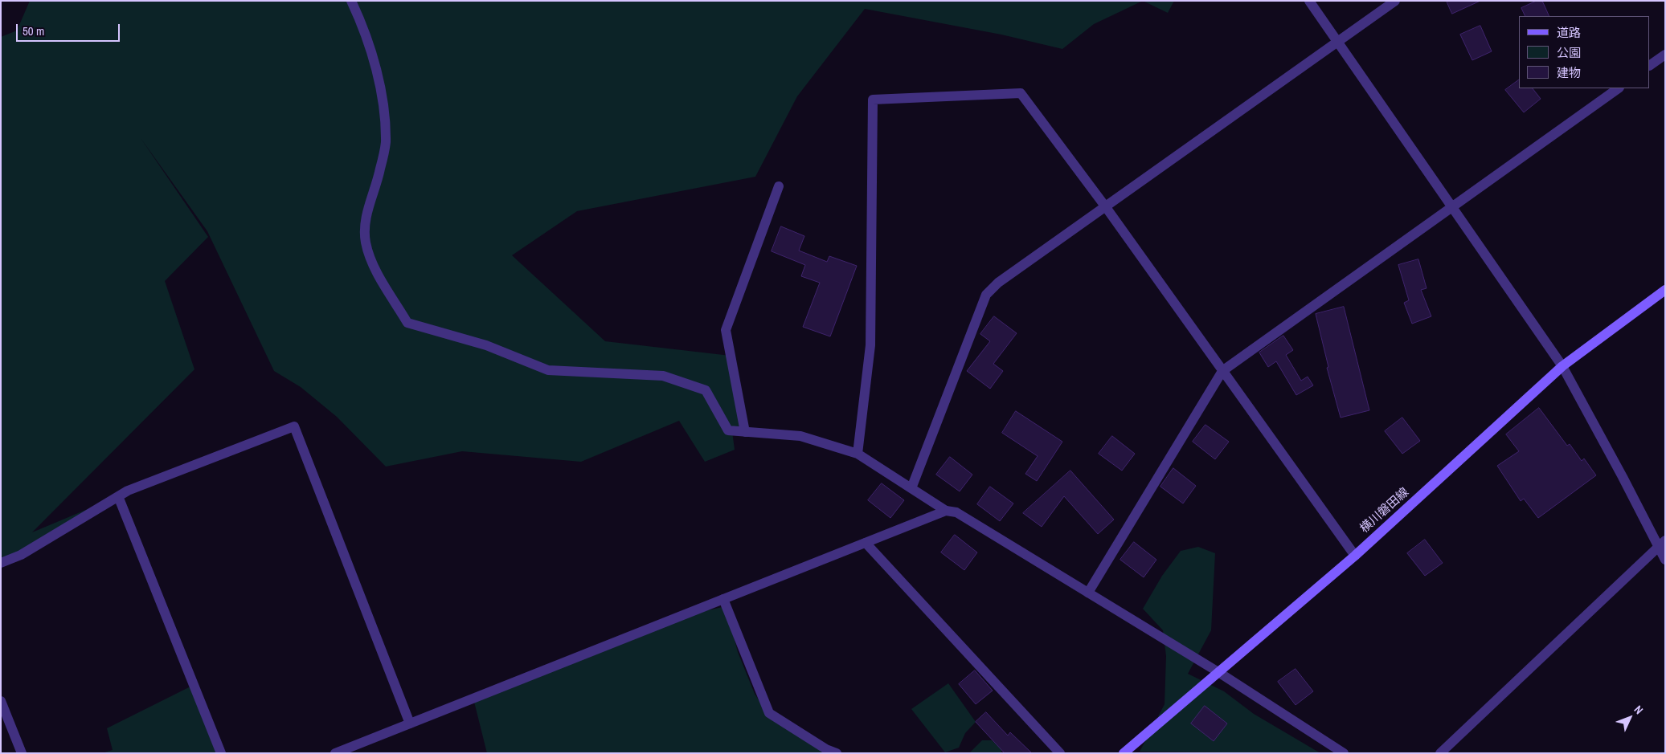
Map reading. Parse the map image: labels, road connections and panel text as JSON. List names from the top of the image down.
{
  "streets": {
    "main road": ["横川磐田線"]
  },
  "legend": ["道路", "公園", "建物"],
  "scale_bar": "50 m",
  "north": "top right"
}
